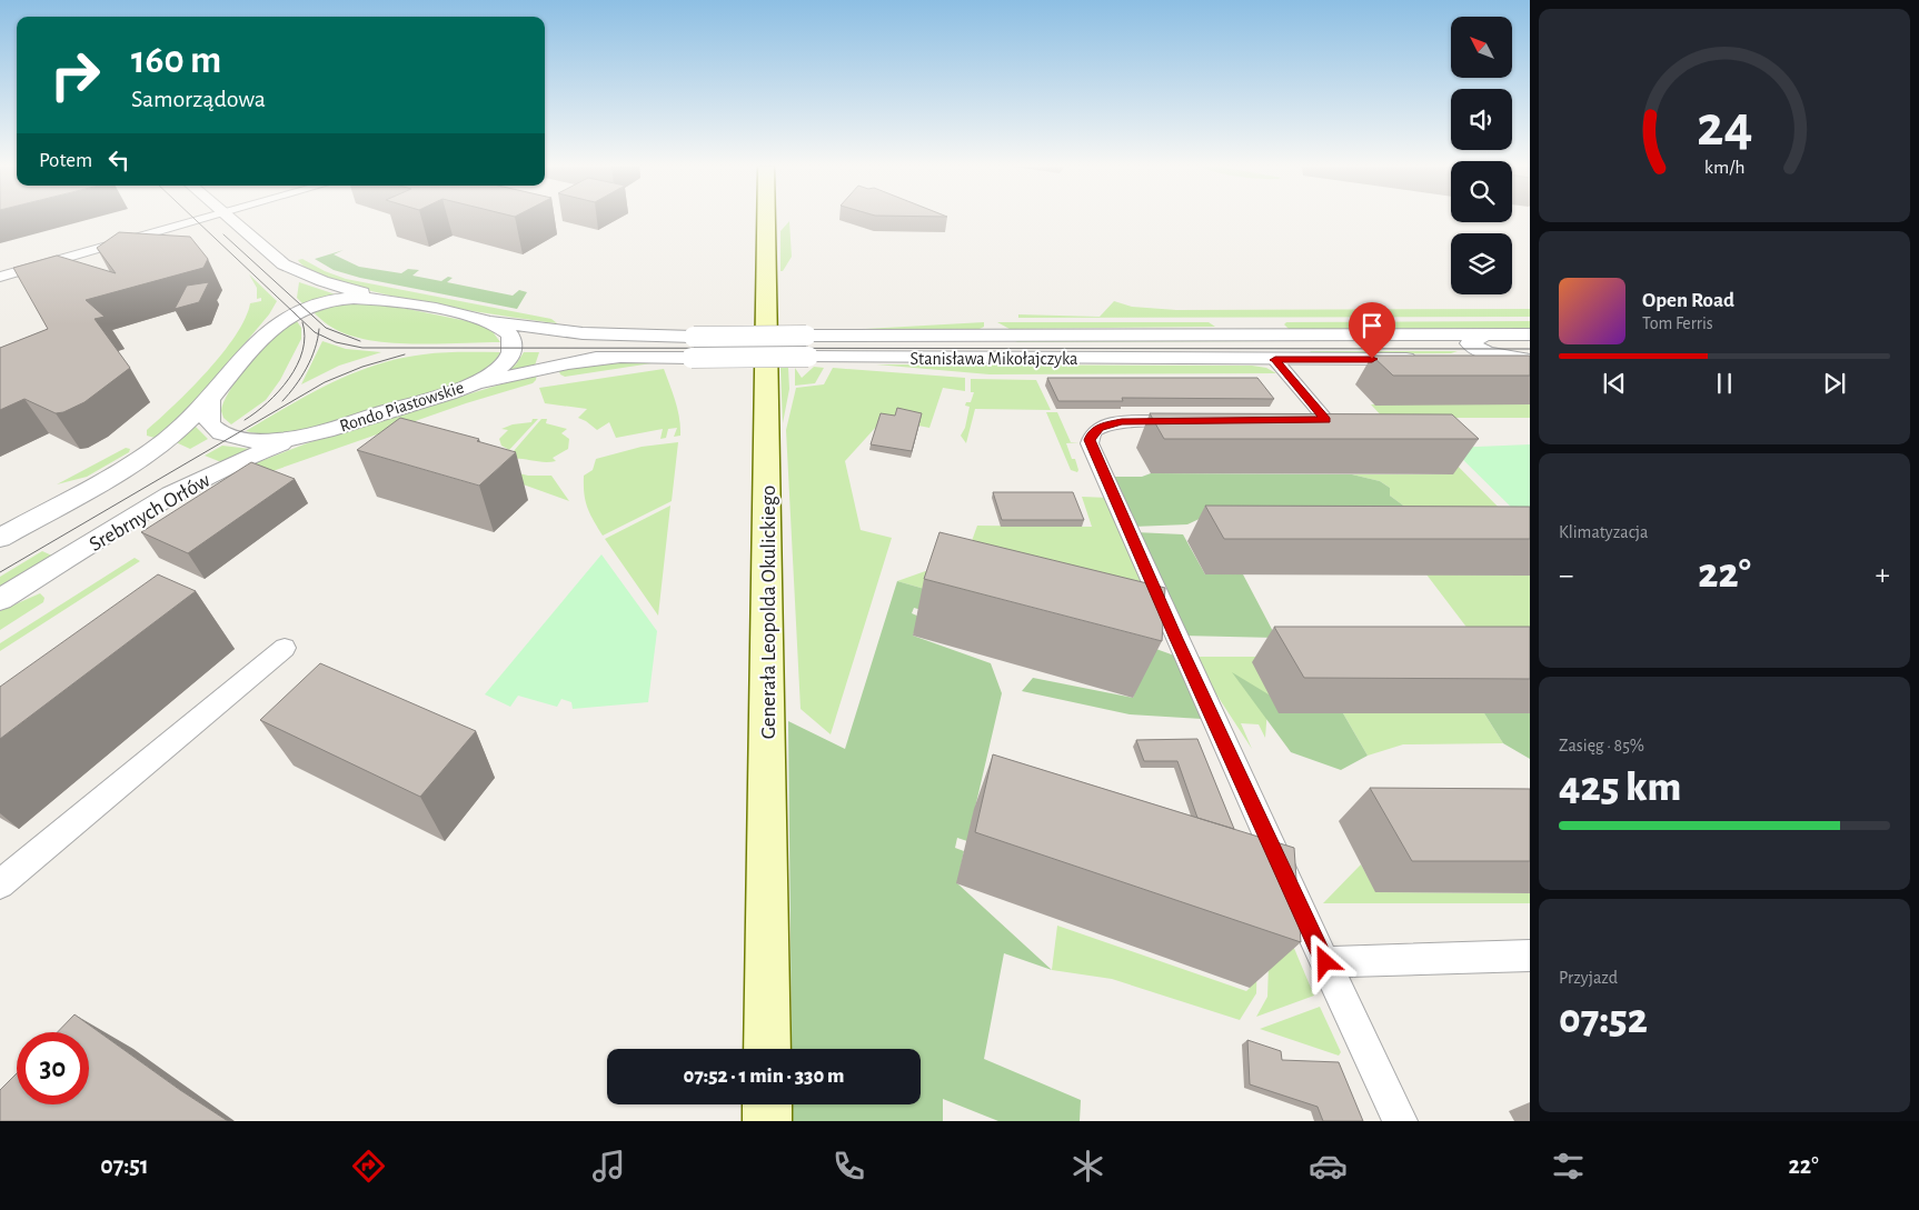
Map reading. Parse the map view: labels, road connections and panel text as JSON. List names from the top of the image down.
{
  "streets": {
    "main road": ["Generała Leopolda Okulickiego"],
    "street": ["Stanisława Mikołajczyka", "Rondo Piastowskie", "Srebrnych Orłów"]
  },
  "crossings": [
    ["Stanisława Mikołajczyka", "Rondo Piastowskie"],
    ["Rondo Piastowskie", "Srebrnych Orłów"]
  ],
  "north": "top left",
  "page": {
    "turn": ["160 m", "Samorządowa"],
    "then": "Potem",
    "song": ["Open Road", "Tom Ferris"],
    "tile": [
      "Klimatyzacja",
      ["Zasięg · 85%", "425 km"],
      ["Przyjazd", "07:52"]
    ],
    "heat": ["−", "22°", "+"],
    "limit": "30",
    "trip": "07:52 · 1 min · 330 m",
    "tabs": ["07:51", "22°"],
    "gauge": ["24", "km/h"]
  }
}
